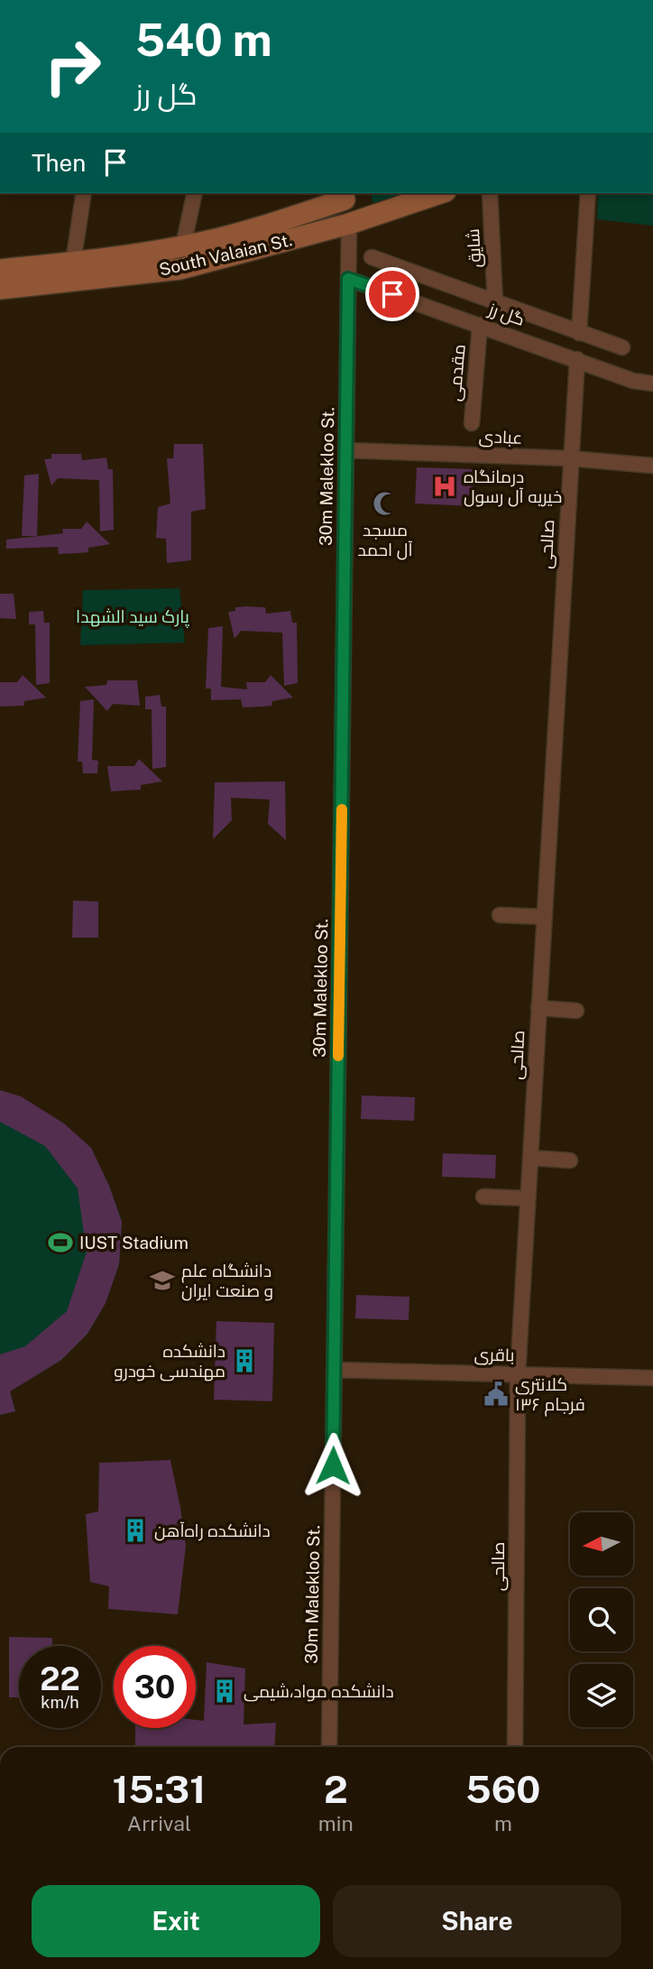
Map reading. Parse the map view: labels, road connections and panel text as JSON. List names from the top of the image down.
{
  "streets": {
    "main road": ["South Valaian St."],
    "street": [
      "شایق",
      "گل رز",
      "مقدمی",
      "عبادی",
      "30m Malekloo St.",
      "صالحی",
      "باقری"
    ]
  },
  "crossings": [
    ["شایق", "گل رز"],
    ["South Valaian St.", "30m Malekloo St."],
    ["گل رز", "مقدمی"],
    ["گل رز", "30m Malekloo St."],
    ["گل رز", "صالحی"],
    ["عبادی", "30m Malekloo St."],
    ["عبادی", "صالحی"],
    ["30m Malekloo St.", "باقری"],
    ["صالحی", "باقری"]
  ],
  "parks": ["پارک سید الشهدا"],
  "places": {
    "hospital": ["درمانگاه خیریه آل رسول"],
    "mosque": ["مسجد آل احمد"],
    "sports": ["IUST Stadium"],
    "school or university": ["دانشگاه علم و صنعت ایران"],
    "building": ["دانشکده مهندسی خودرو", "دانشکده راه‌آهن", "دانشکده مواد،شیمی"],
    "public building": ["کلانتری ۱۳۶ فرجام"]
  },
  "north": "left",
  "page": {
    "turn": ["540 m", "گل رز"],
    "then": "Then",
    "speed": "22 km/h",
    "limit": "30",
    "eta": [
      "15:31",
      "Arrival",
      "2",
      "min",
      "560",
      "m"
    ],
    "buttons": ["Exit", "Share"]
  }
}
